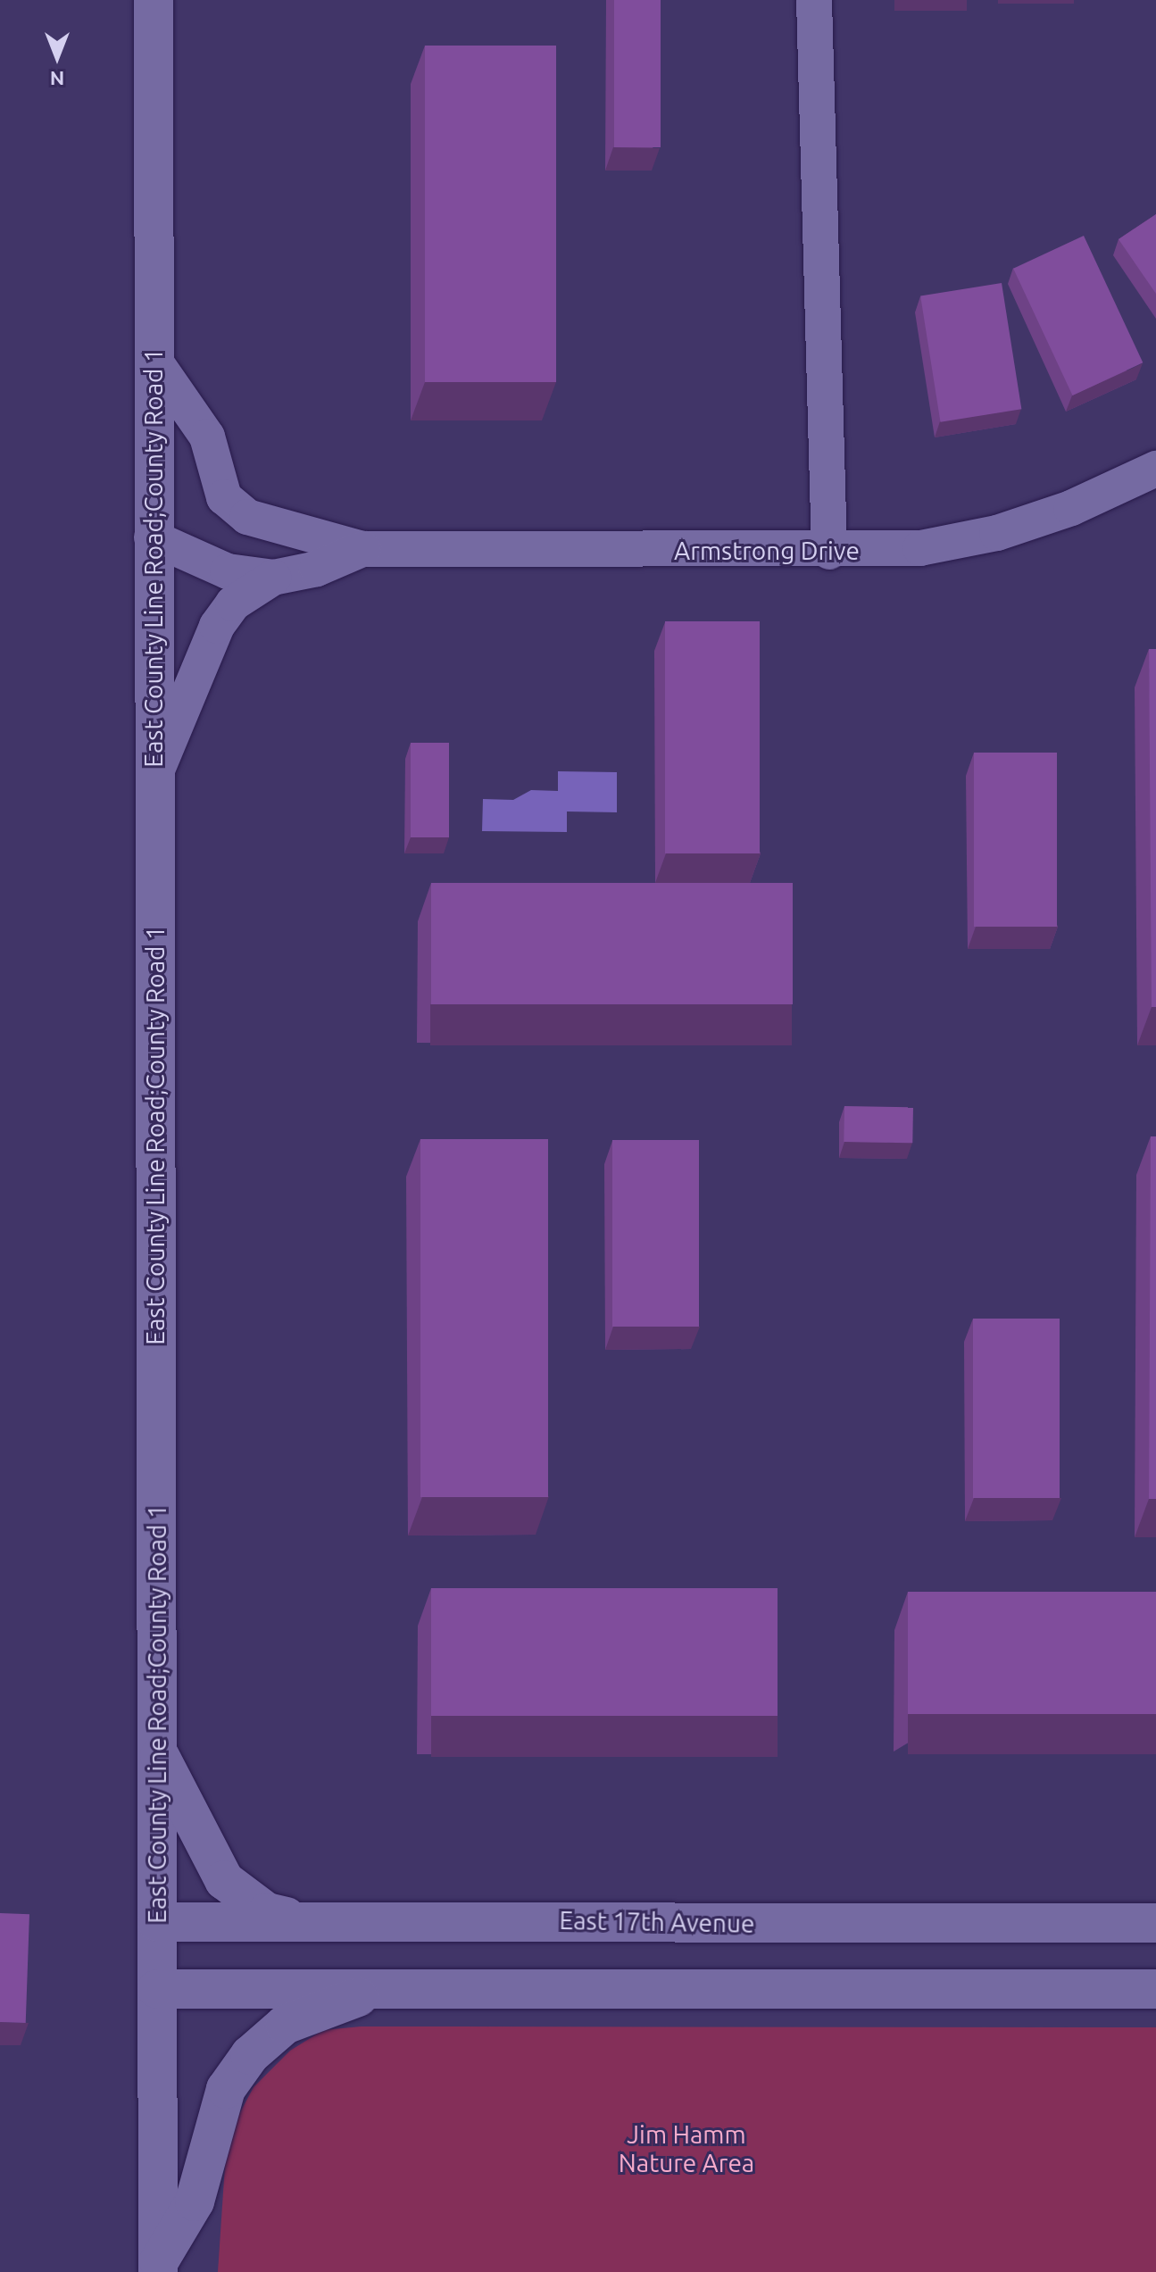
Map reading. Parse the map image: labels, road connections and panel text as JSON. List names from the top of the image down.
{
  "streets": {
    "main road": ["East County Line Road;County Road 1", "East 17th Avenue"],
    "street": ["Armstrong Drive"]
  },
  "crossings": [
    ["Armstrong Drive", "East County Line Road;County Road 1"],
    ["East County Line Road;County Road 1", "East 17th Avenue"]
  ],
  "parks": ["Jim Hamm Nature Area"],
  "north": "bottom"
}
